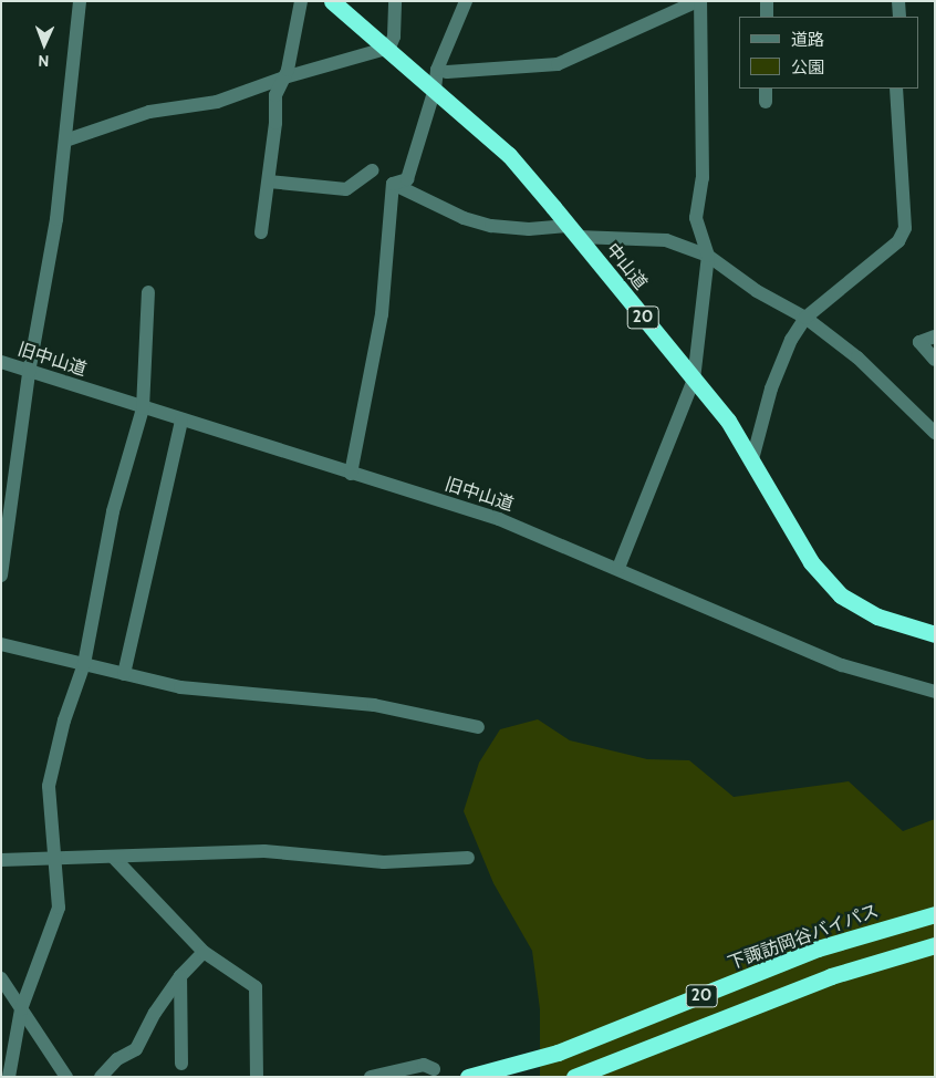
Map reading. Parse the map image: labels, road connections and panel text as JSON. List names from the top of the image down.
{
  "streets": {
    "highway": ["中山道", "20", "下諏訪岡谷バイパス"],
    "street": ["旧中山道"]
  },
  "legend": ["道路", "公園"],
  "north": "bottom"
}
